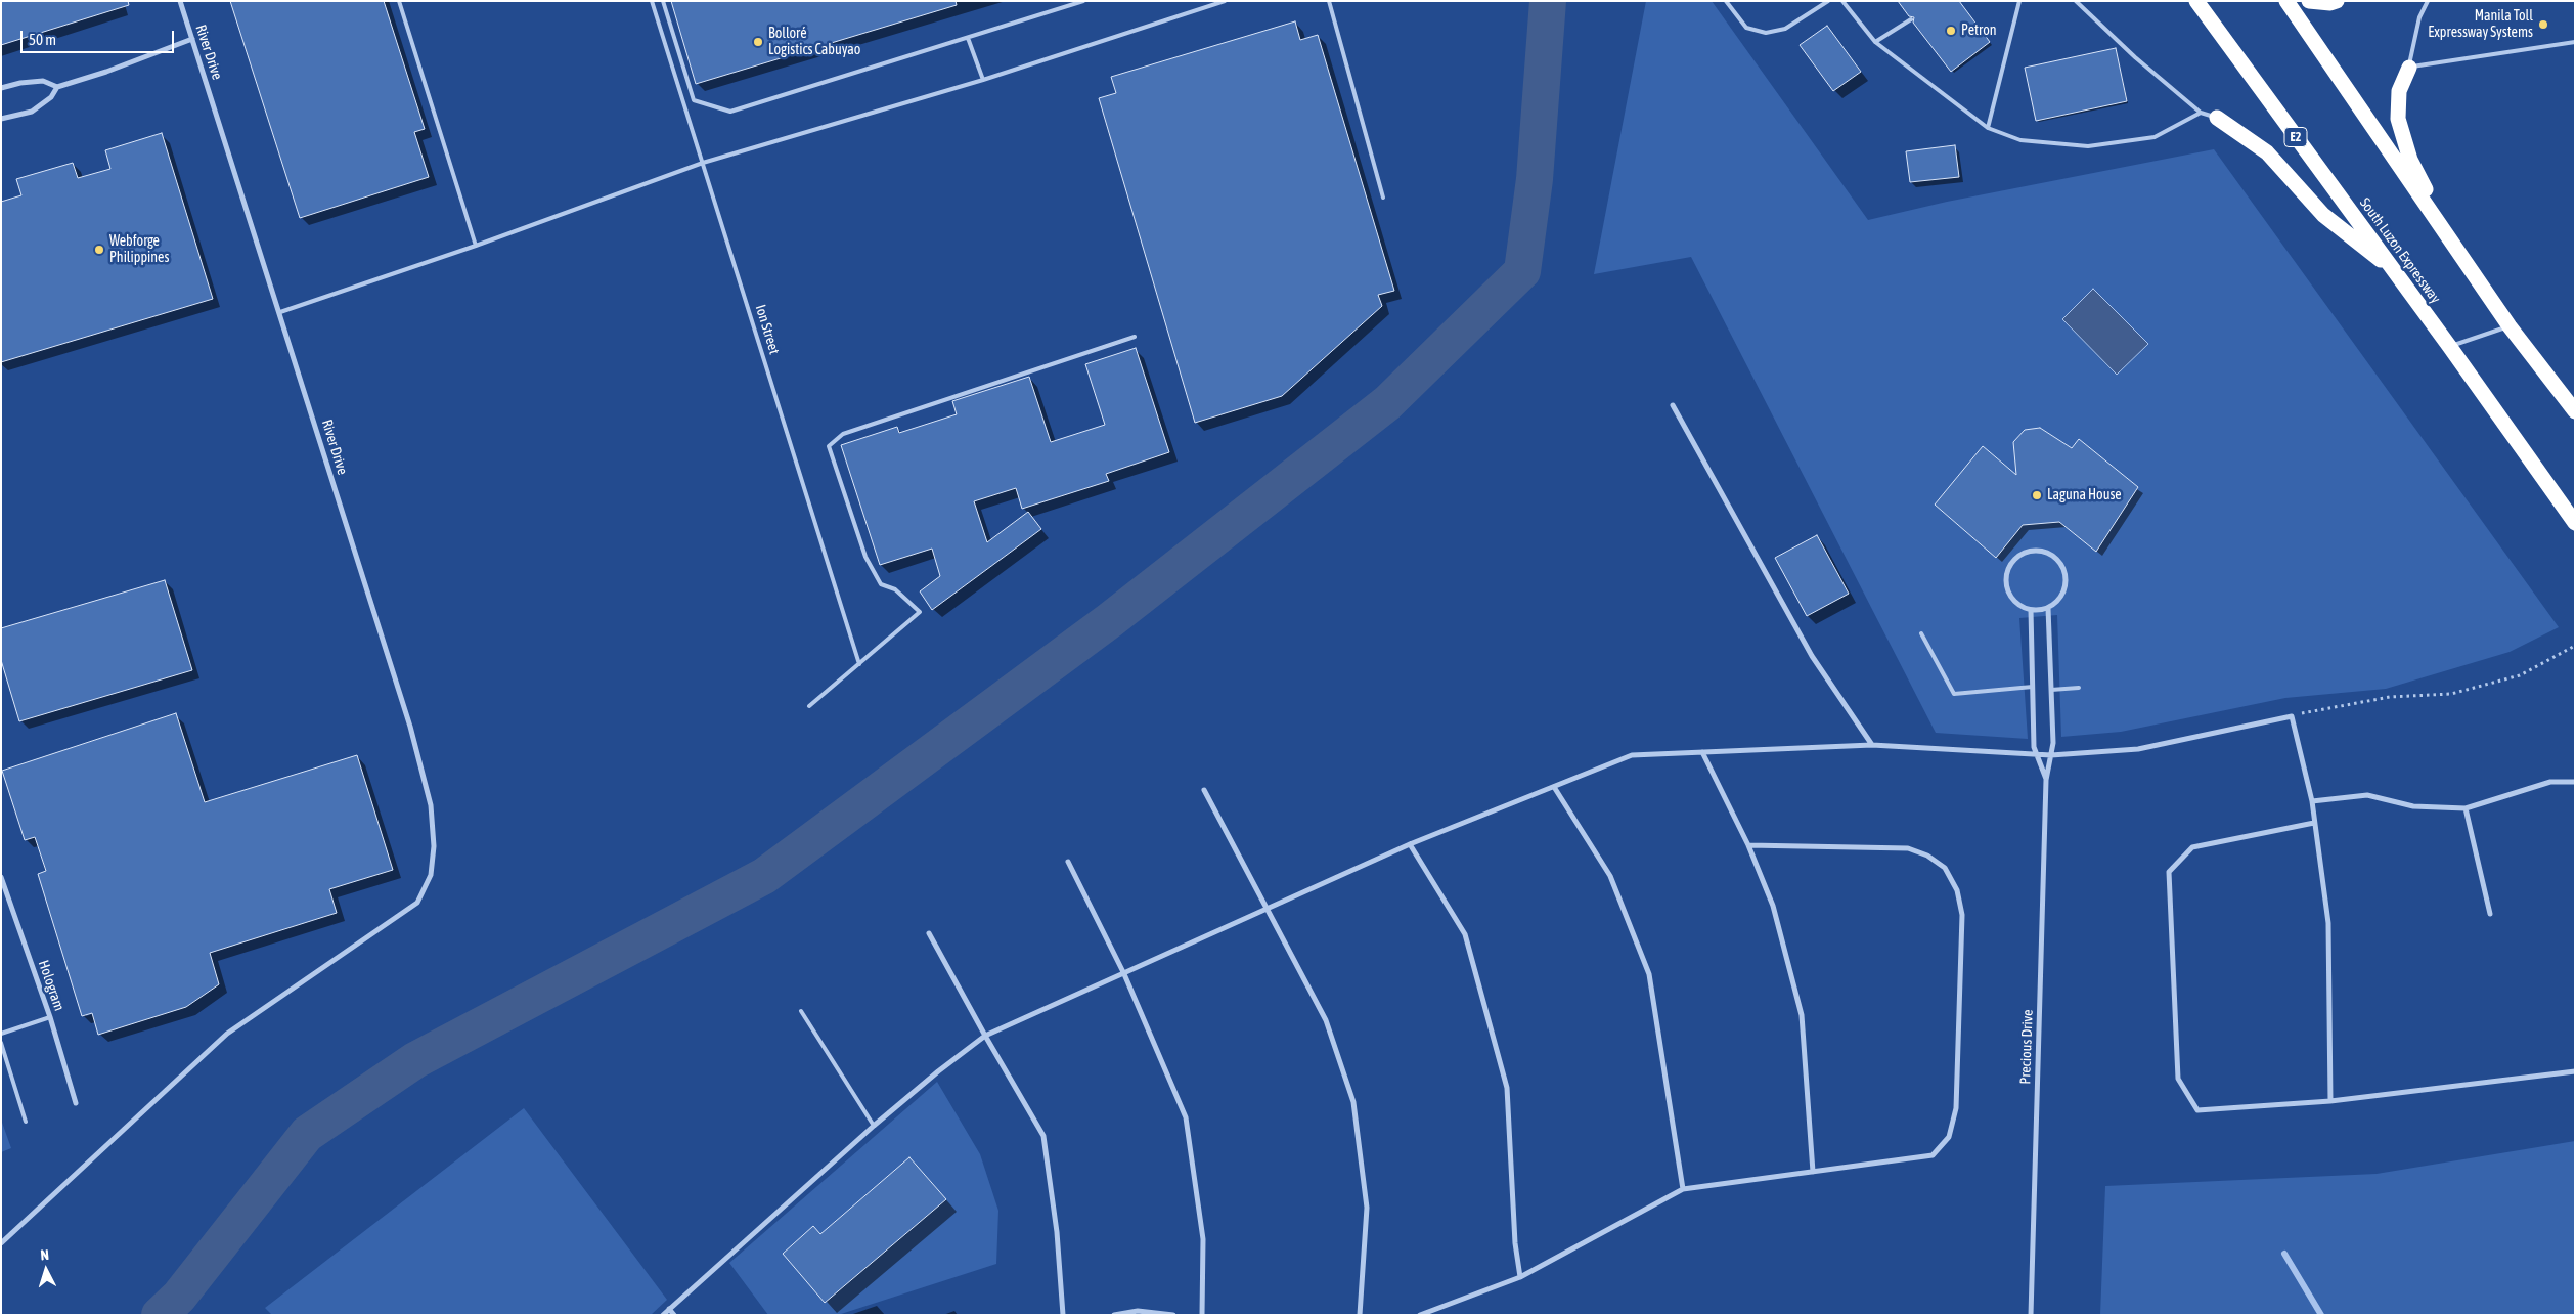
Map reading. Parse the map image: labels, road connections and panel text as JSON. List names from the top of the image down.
{
  "streets": {
    "highway": ["E2", "South Luzon Expressway"],
    "street": ["River Drive", "Hologram", "Precious Drive"],
    "lane": ["Ion Street"]
  },
  "places": [
    "Manila Toll Expressway Systems",
    "Petron",
    "Bolloré Logistics Cabuyao",
    "Webforge Philippines",
    "Laguna House"
  ],
  "scale_bar": "50 m",
  "north": "top"
}
